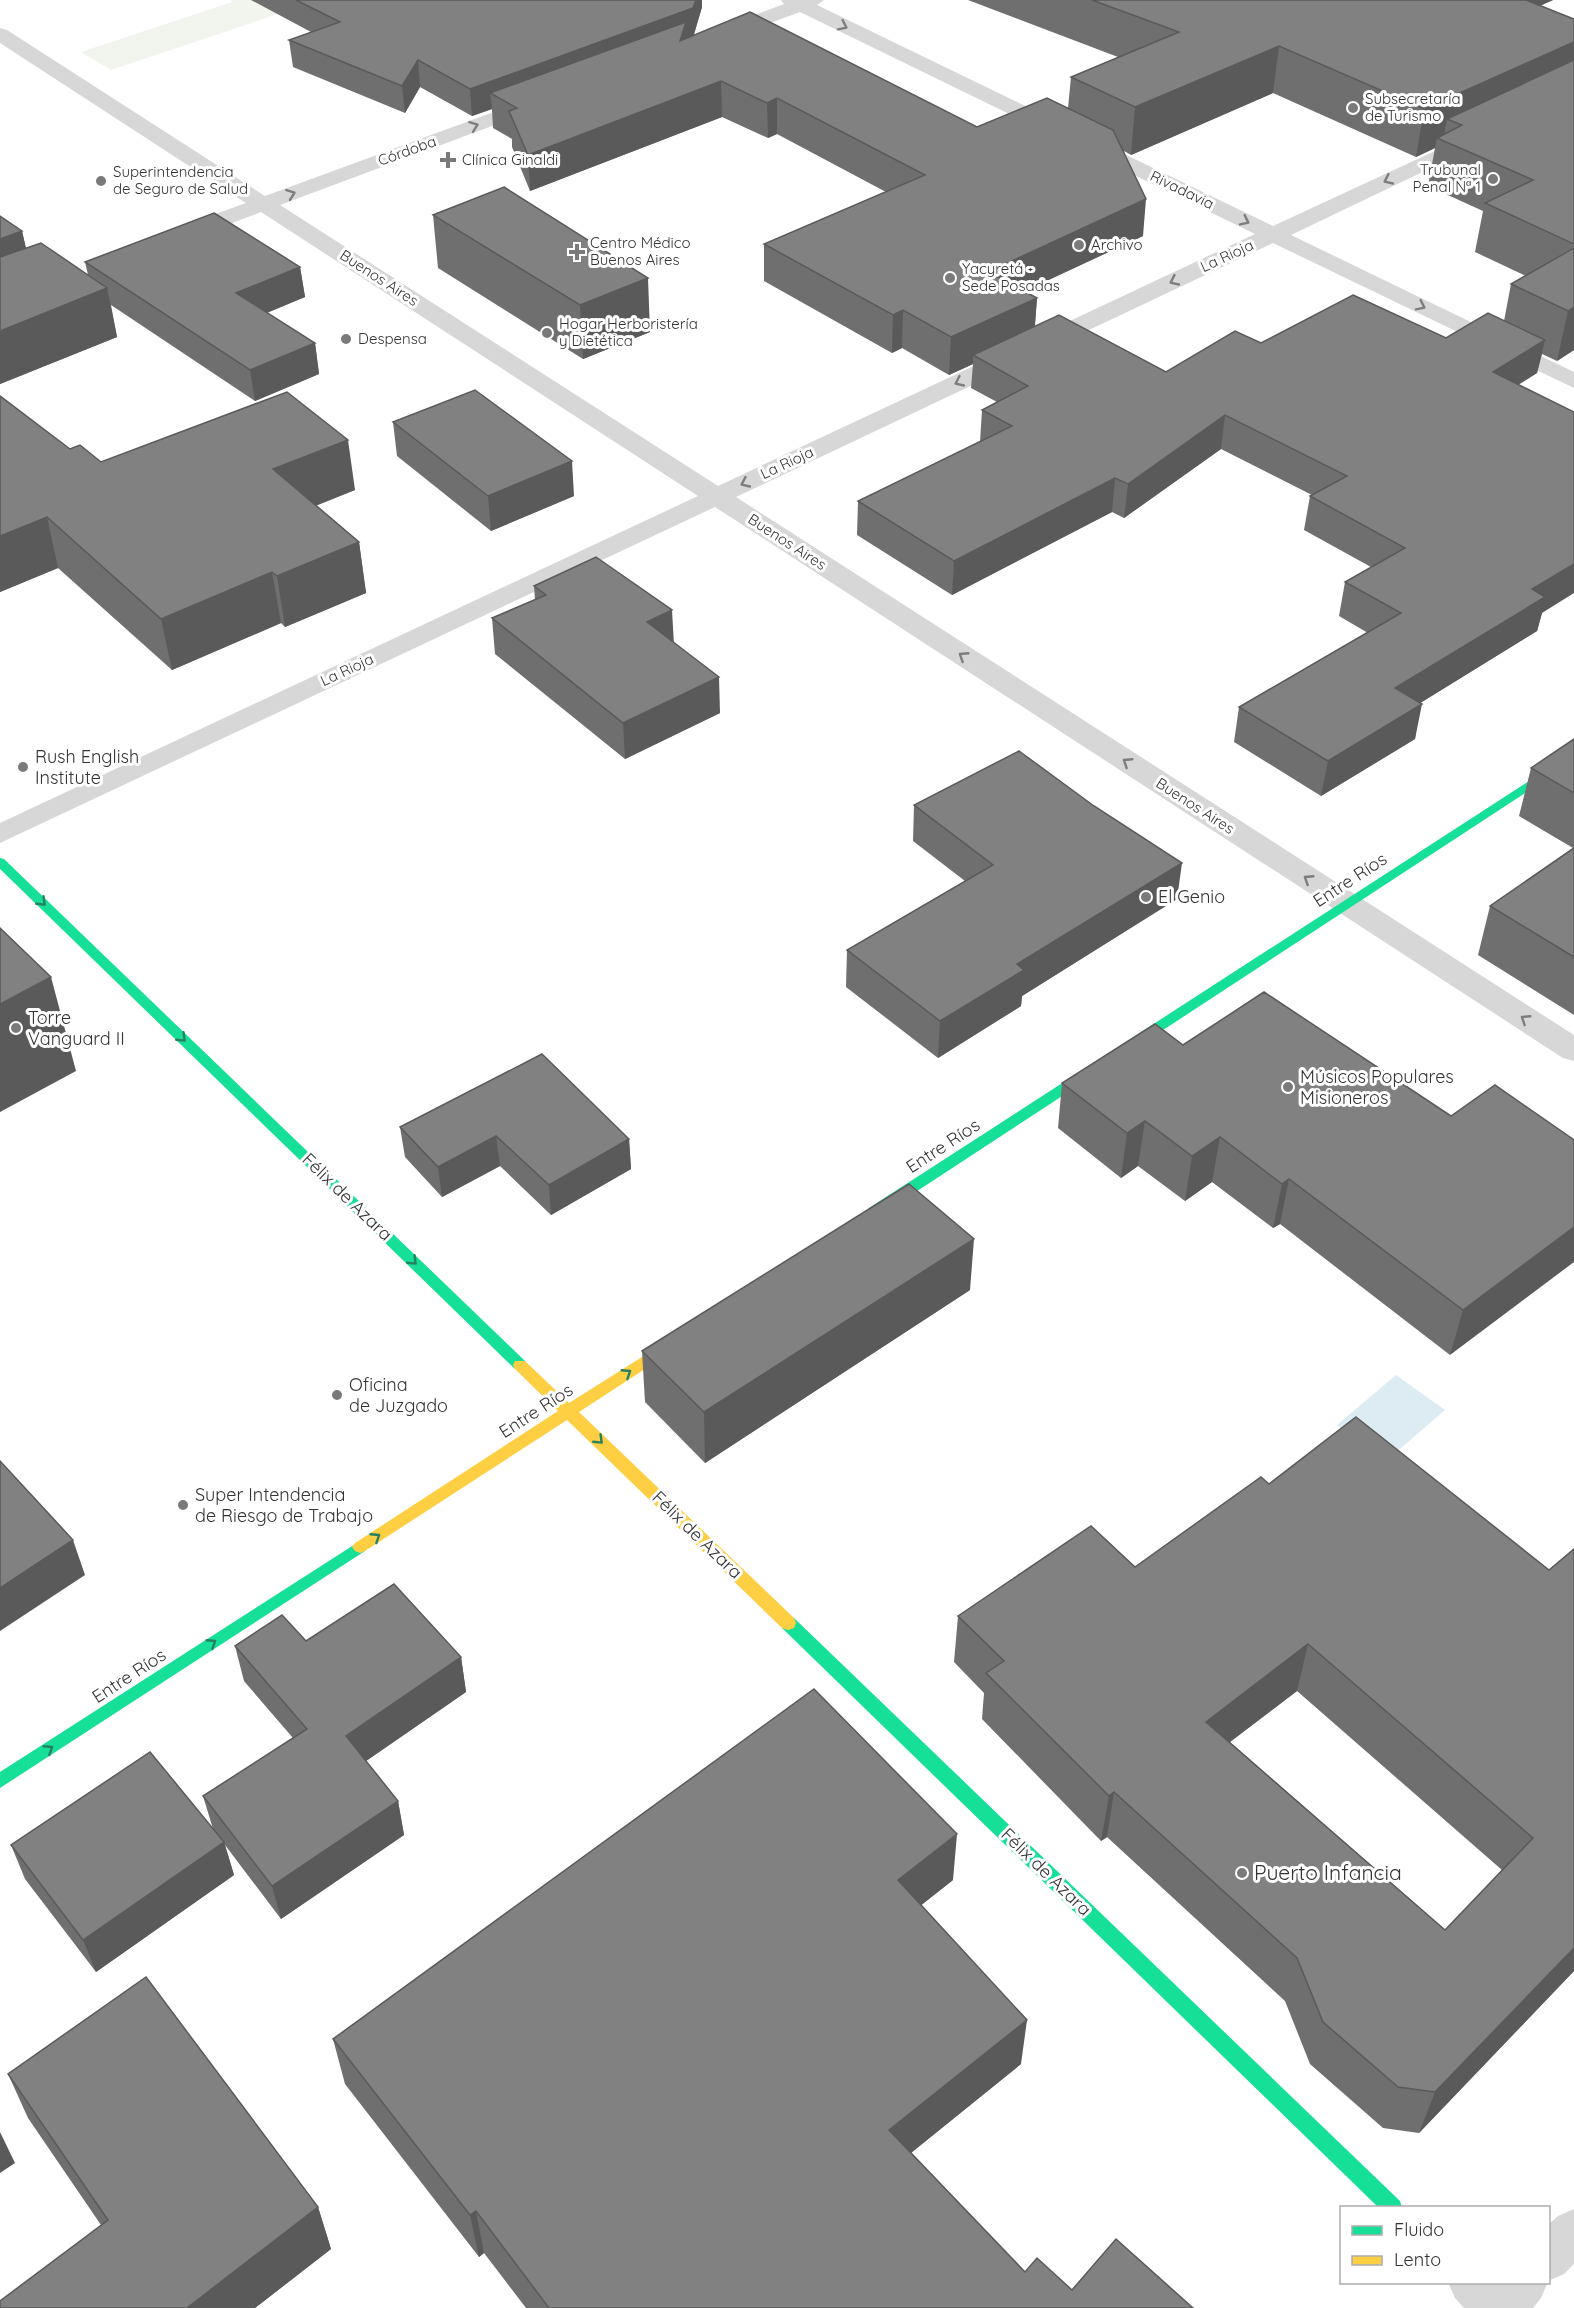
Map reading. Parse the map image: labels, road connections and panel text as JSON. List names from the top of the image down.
{
  "streets": {
    "street": [
      "Córdoba",
      "Rivadavia",
      "La Rioja",
      "Buenos Aires",
      "Entre Ríos",
      "Félix de Azara"
    ]
  },
  "crossings": [
    ["Córdoba", "Buenos Aires"],
    ["Rivadavia", "La Rioja"],
    ["La Rioja", "Buenos Aires"],
    ["Buenos Aires", "Entre Ríos"],
    ["Entre Ríos", "Félix de Azara"]
  ],
  "one_way": [
    "Córdoba",
    "Rivadavia",
    "La Rioja",
    "Buenos Aires",
    "Entre Ríos",
    "Félix de Azara"
  ],
  "places": {
    "other": [
      "Subsecretaría de Turismo",
      "Trubunal Penal Nª 1",
      "Superintendencia de Seguro de Salud",
      "Archivo",
      "Yacyretá - Sede Posadas",
      "Hogar Herboristería y Dietética",
      "Despensa",
      "Rush English Institute",
      "El Genio",
      "Torre Vanguard II",
      "Músicos Populares Misioneros",
      "Oficina de Juzgado",
      "Super Intendencia de Riesgo de Trabajo",
      "Puerto Infancia"
    ],
    "health": ["Clínica Ginaldi", "Centro Médico Buenos Aires"]
  },
  "legend": ["Fluido", "Lento"]
}
